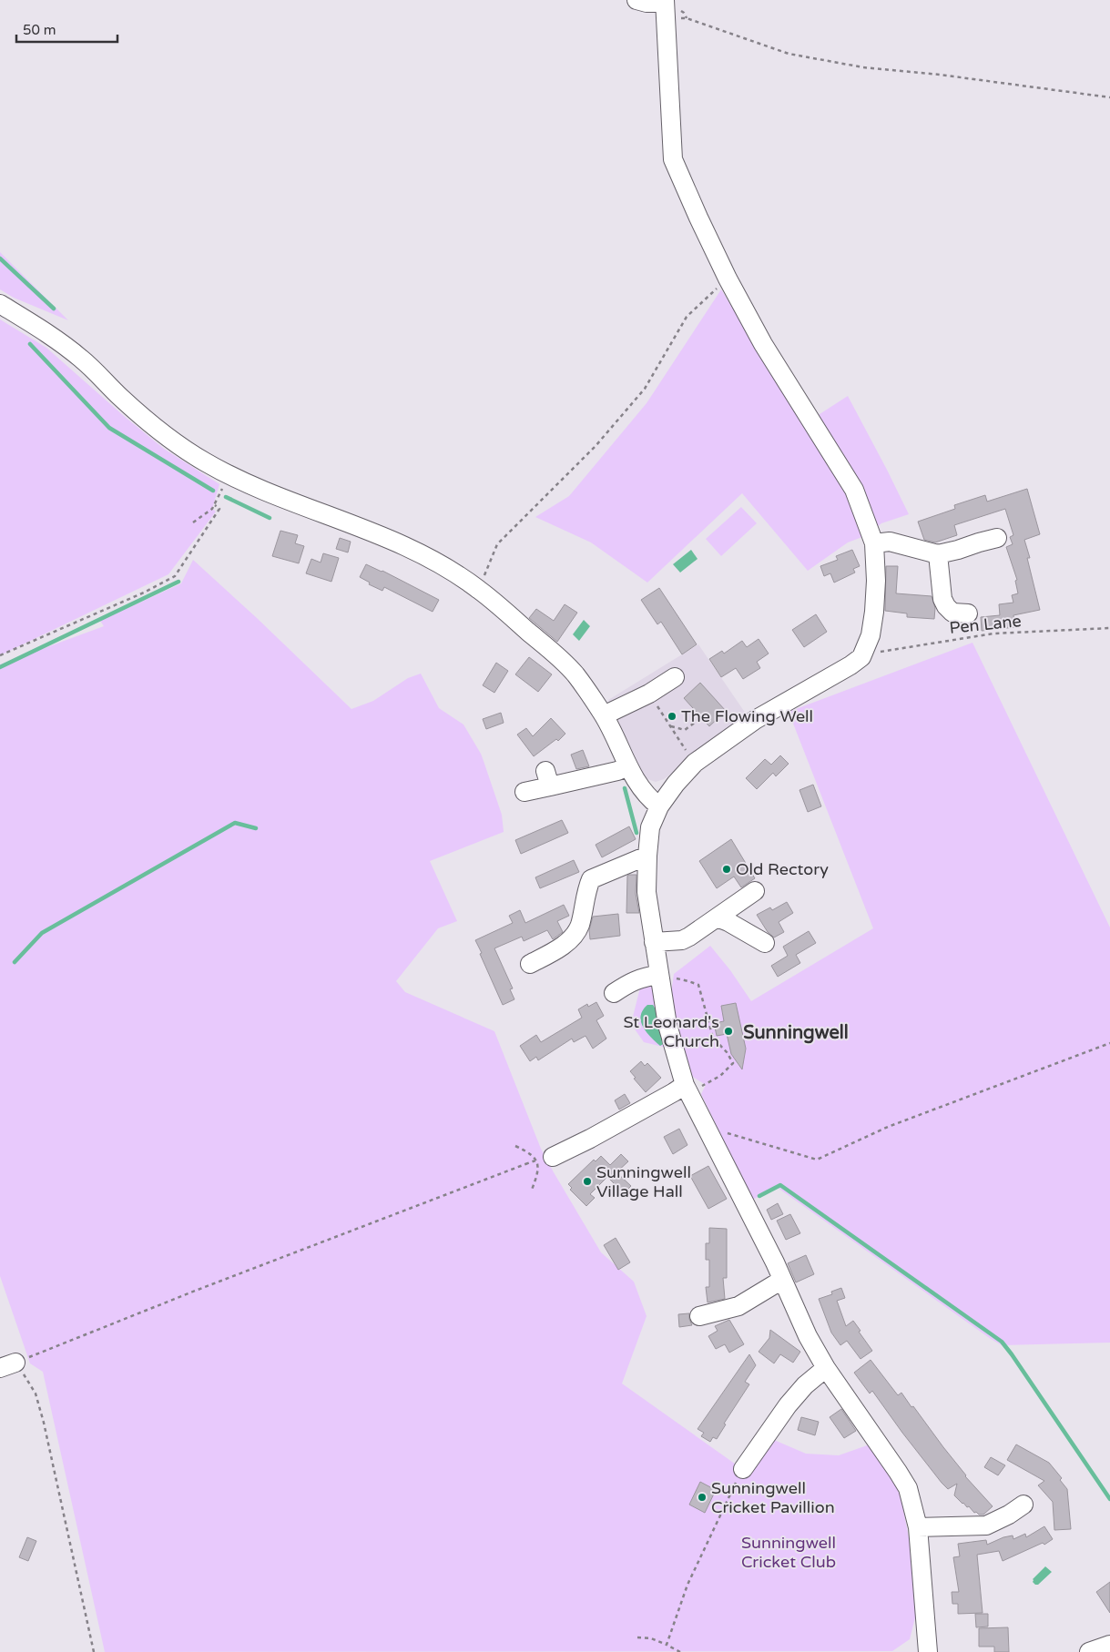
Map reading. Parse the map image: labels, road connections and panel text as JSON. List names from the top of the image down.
{
  "streets": {
    "path": ["Pen Lane"]
  },
  "districts": ["Sunningwell"],
  "parks": ["Sunningwell Cricket Club"],
  "places": [
    "The Flowing Well",
    "Old Rectory",
    "St Leonard's Church",
    "Sunningwell Village Hall",
    "Sunningwell Cricket Pavillion"
  ],
  "scale_bar": "50 m"
}
